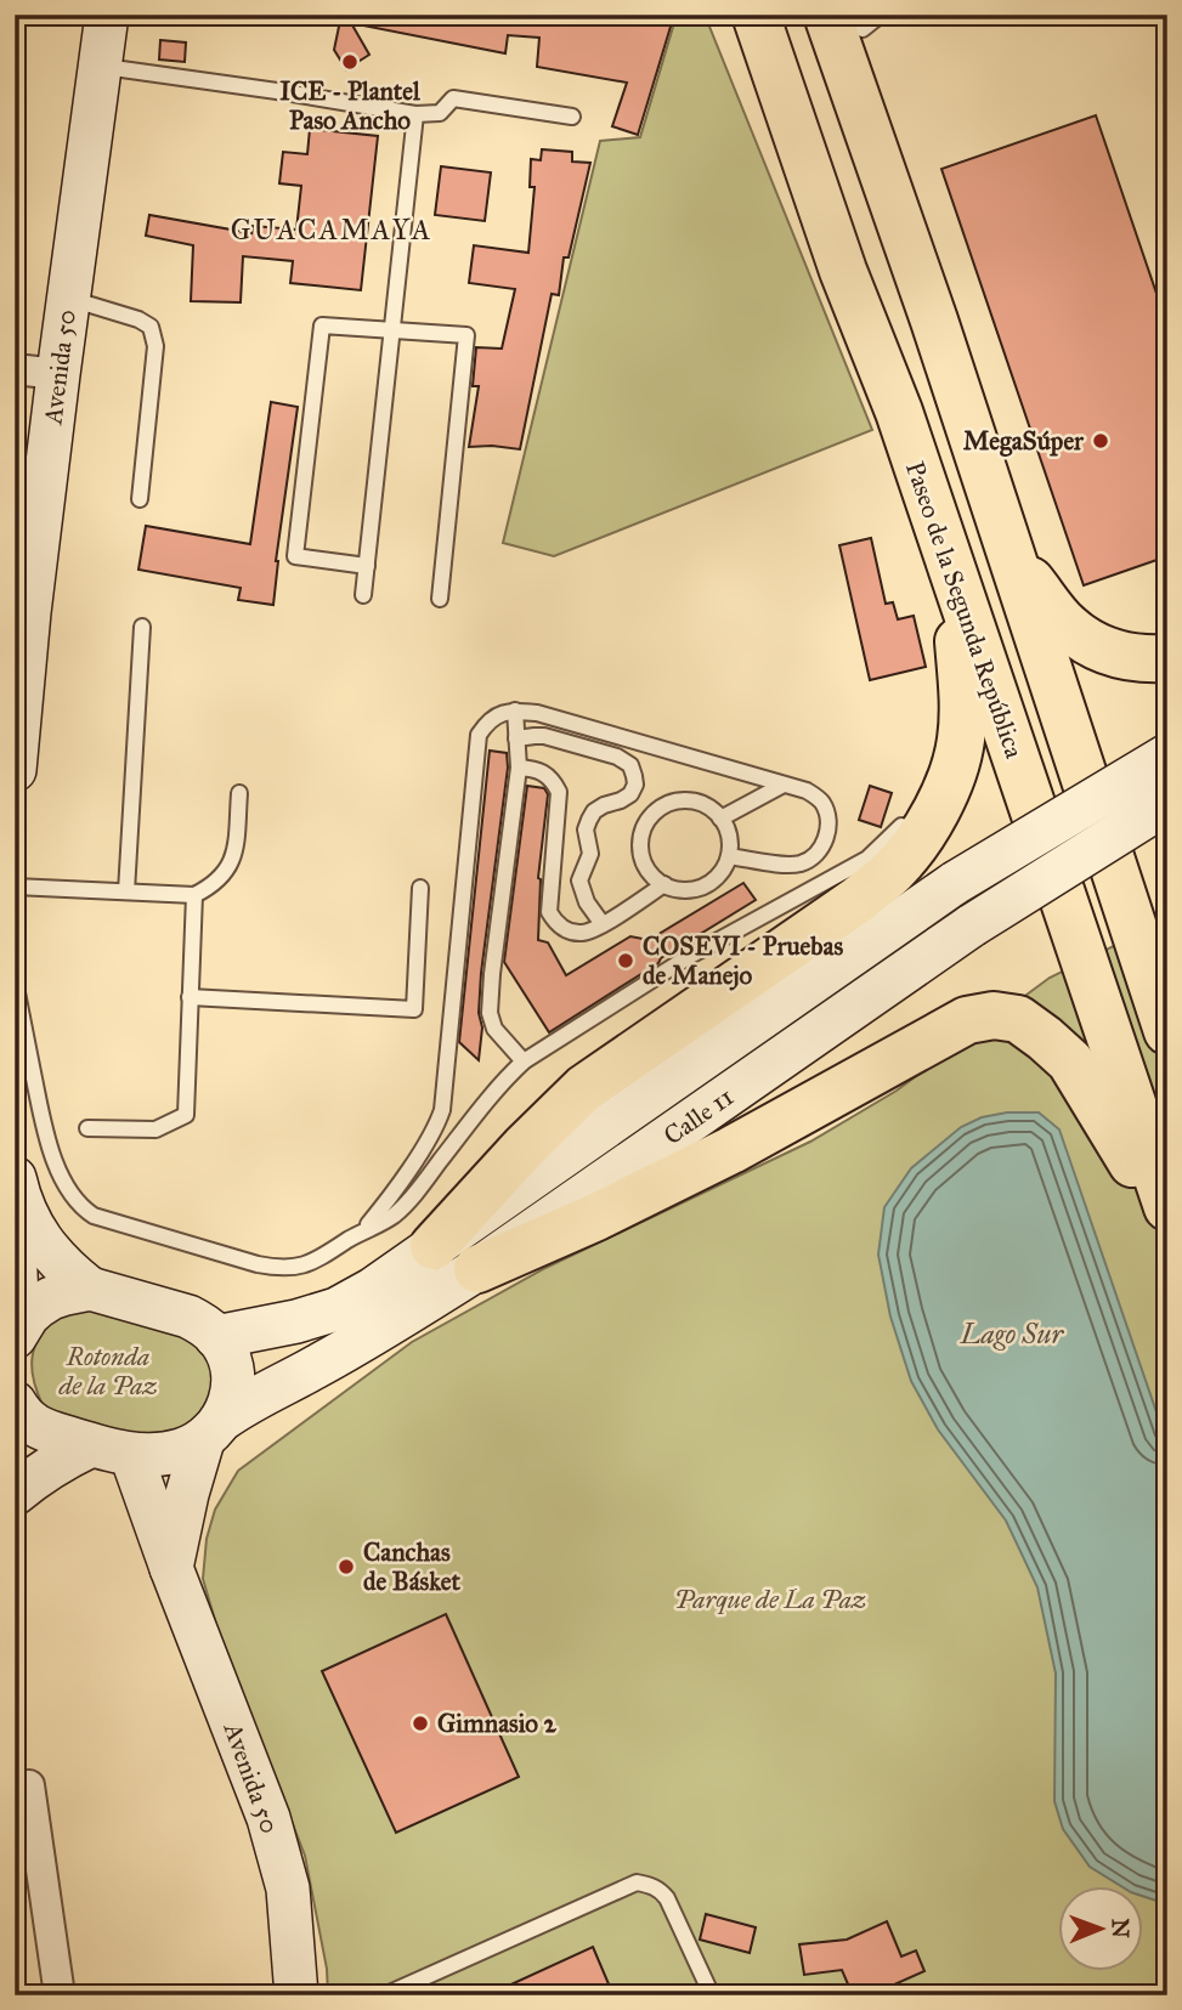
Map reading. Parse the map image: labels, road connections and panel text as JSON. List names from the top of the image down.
{
  "streets": {
    "highway": ["Paseo de la Segunda República"],
    "main road": ["Avenida 50", "Calle 11"]
  },
  "districts": ["GUACAMAYA"],
  "water": ["Lago Sur"],
  "parks": ["Rotonda de la Paz", "Parque de La Paz"],
  "places": [
    "ICE - Plantel Paso Ancho",
    "MegaSúper",
    "COSEVI - Pruebas de Manejo",
    "Canchas de Básket",
    "Gimnasio 2"
  ],
  "north": "right"
}
